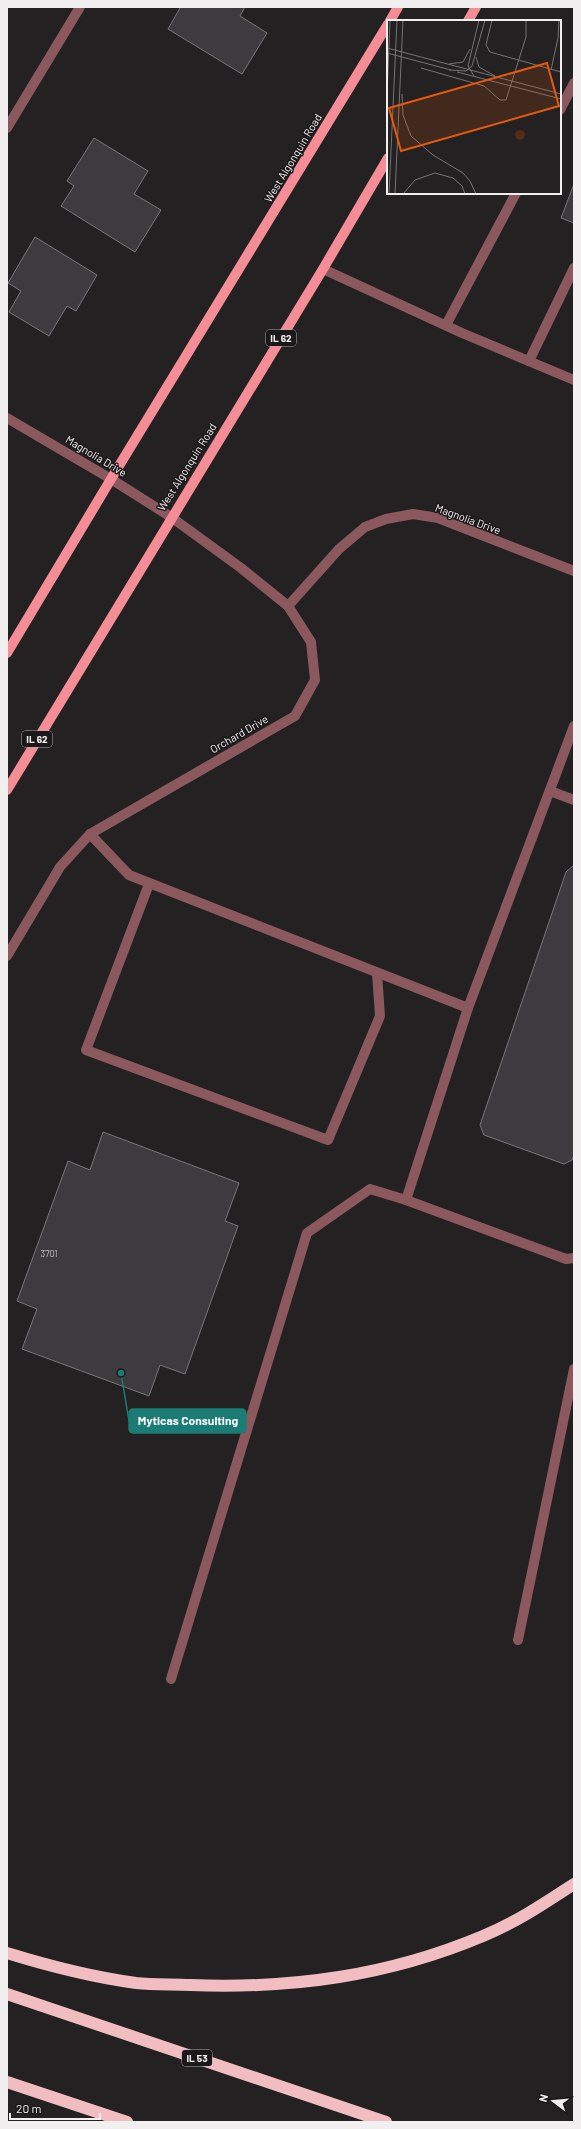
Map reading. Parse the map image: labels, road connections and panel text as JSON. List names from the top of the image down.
{
  "streets": {
    "highway": ["IL 53"],
    "main road": ["West Algonquin Road", "IL 62"],
    "street": ["Magnolia Drive", "Orchard Drive"]
  },
  "crossings": [
    ["West Algonquin Road", "Magnolia Drive"],
    ["West Algonquin Road", "Orchard Drive"],
    ["Magnolia Drive", "Orchard Drive"]
  ],
  "places": ["Myticas Consulting"],
  "house_numbers": ["3701"],
  "scale_bar": "20 m",
  "north": "left"
}
